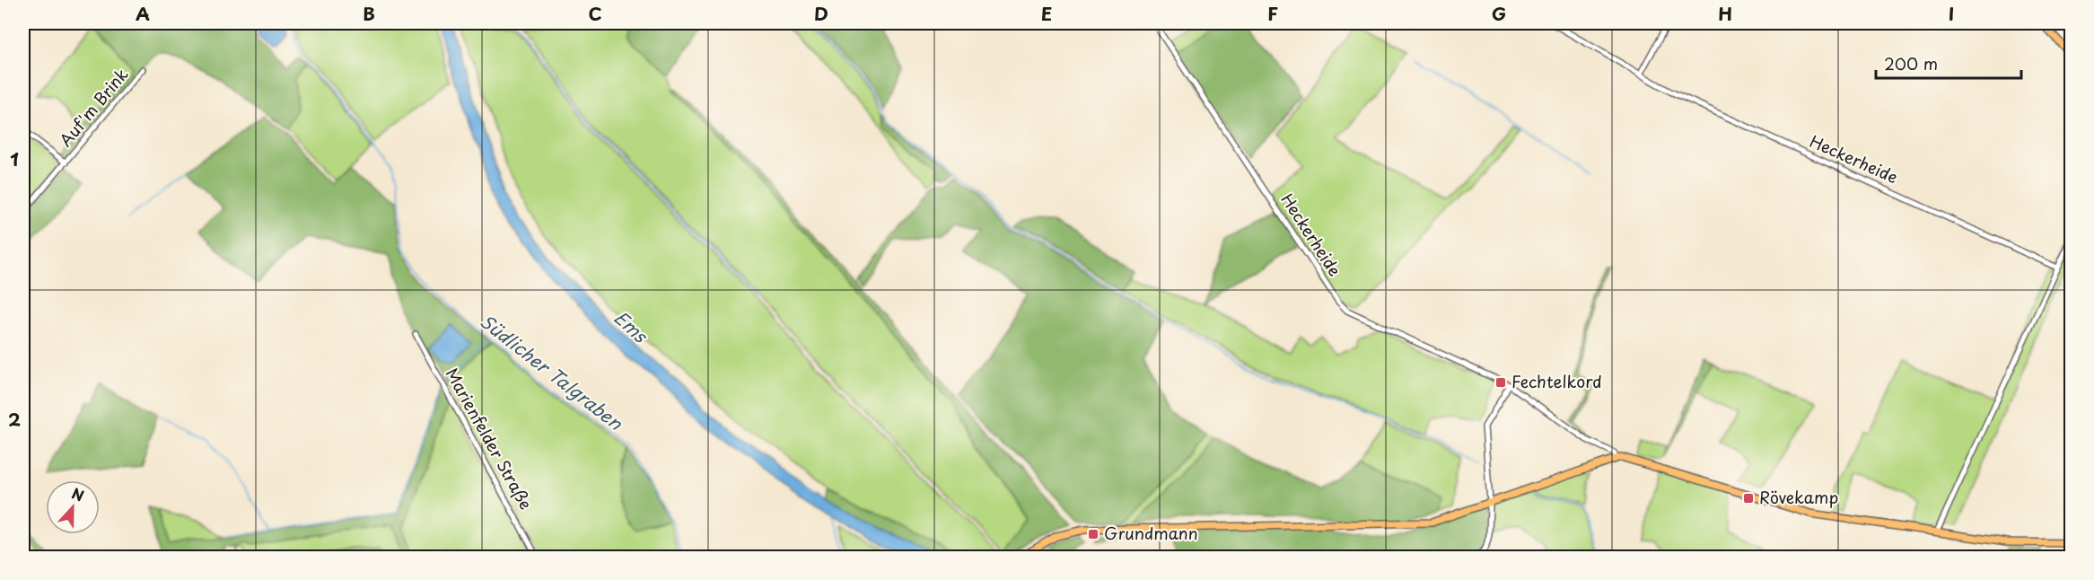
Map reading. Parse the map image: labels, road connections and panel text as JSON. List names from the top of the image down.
{
  "streets": {
    "main road": ["Heckerheide"],
    "street": ["Auf'm Brink", "Marienfelder Straße"]
  },
  "water": ["Ems", "Südlicher Talgraben"],
  "places": {
    "transit": ["Fechtelkord", "Rövekamp", "Grundmann"]
  },
  "scale_bar": "200 m",
  "north": "top",
  "grid": {
    "columns": [
      "A",
      "B",
      "C",
      "D",
      "E",
      "F",
      "G",
      "H",
      "I"
    ],
    "rows": ["1", "2"]
  }
}
